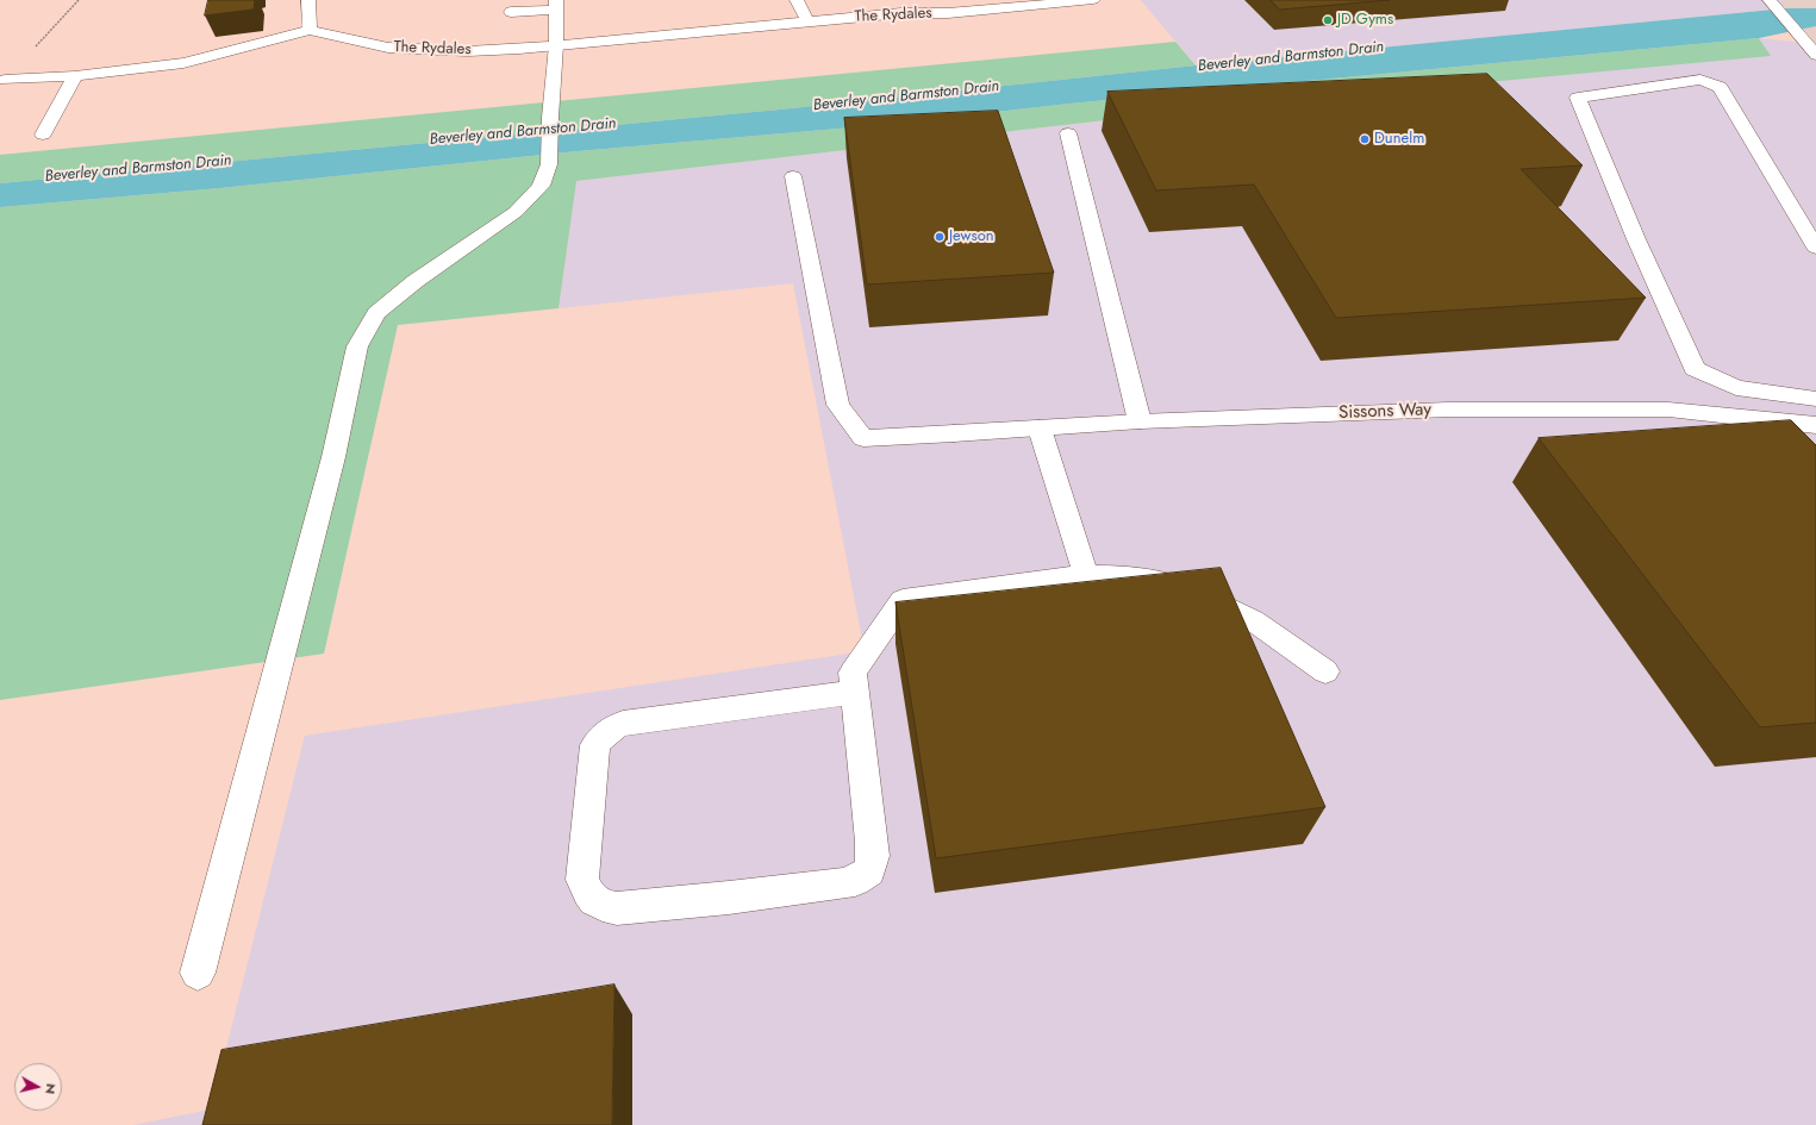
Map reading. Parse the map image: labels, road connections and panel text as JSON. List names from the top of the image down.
{
  "streets": {
    "street": ["The Rydales", "Sissons Way"]
  },
  "water": ["Beverley and Barmston Drain"],
  "places": ["JD Gyms", "Dunelm", "Jewson"],
  "north": "right"
}
